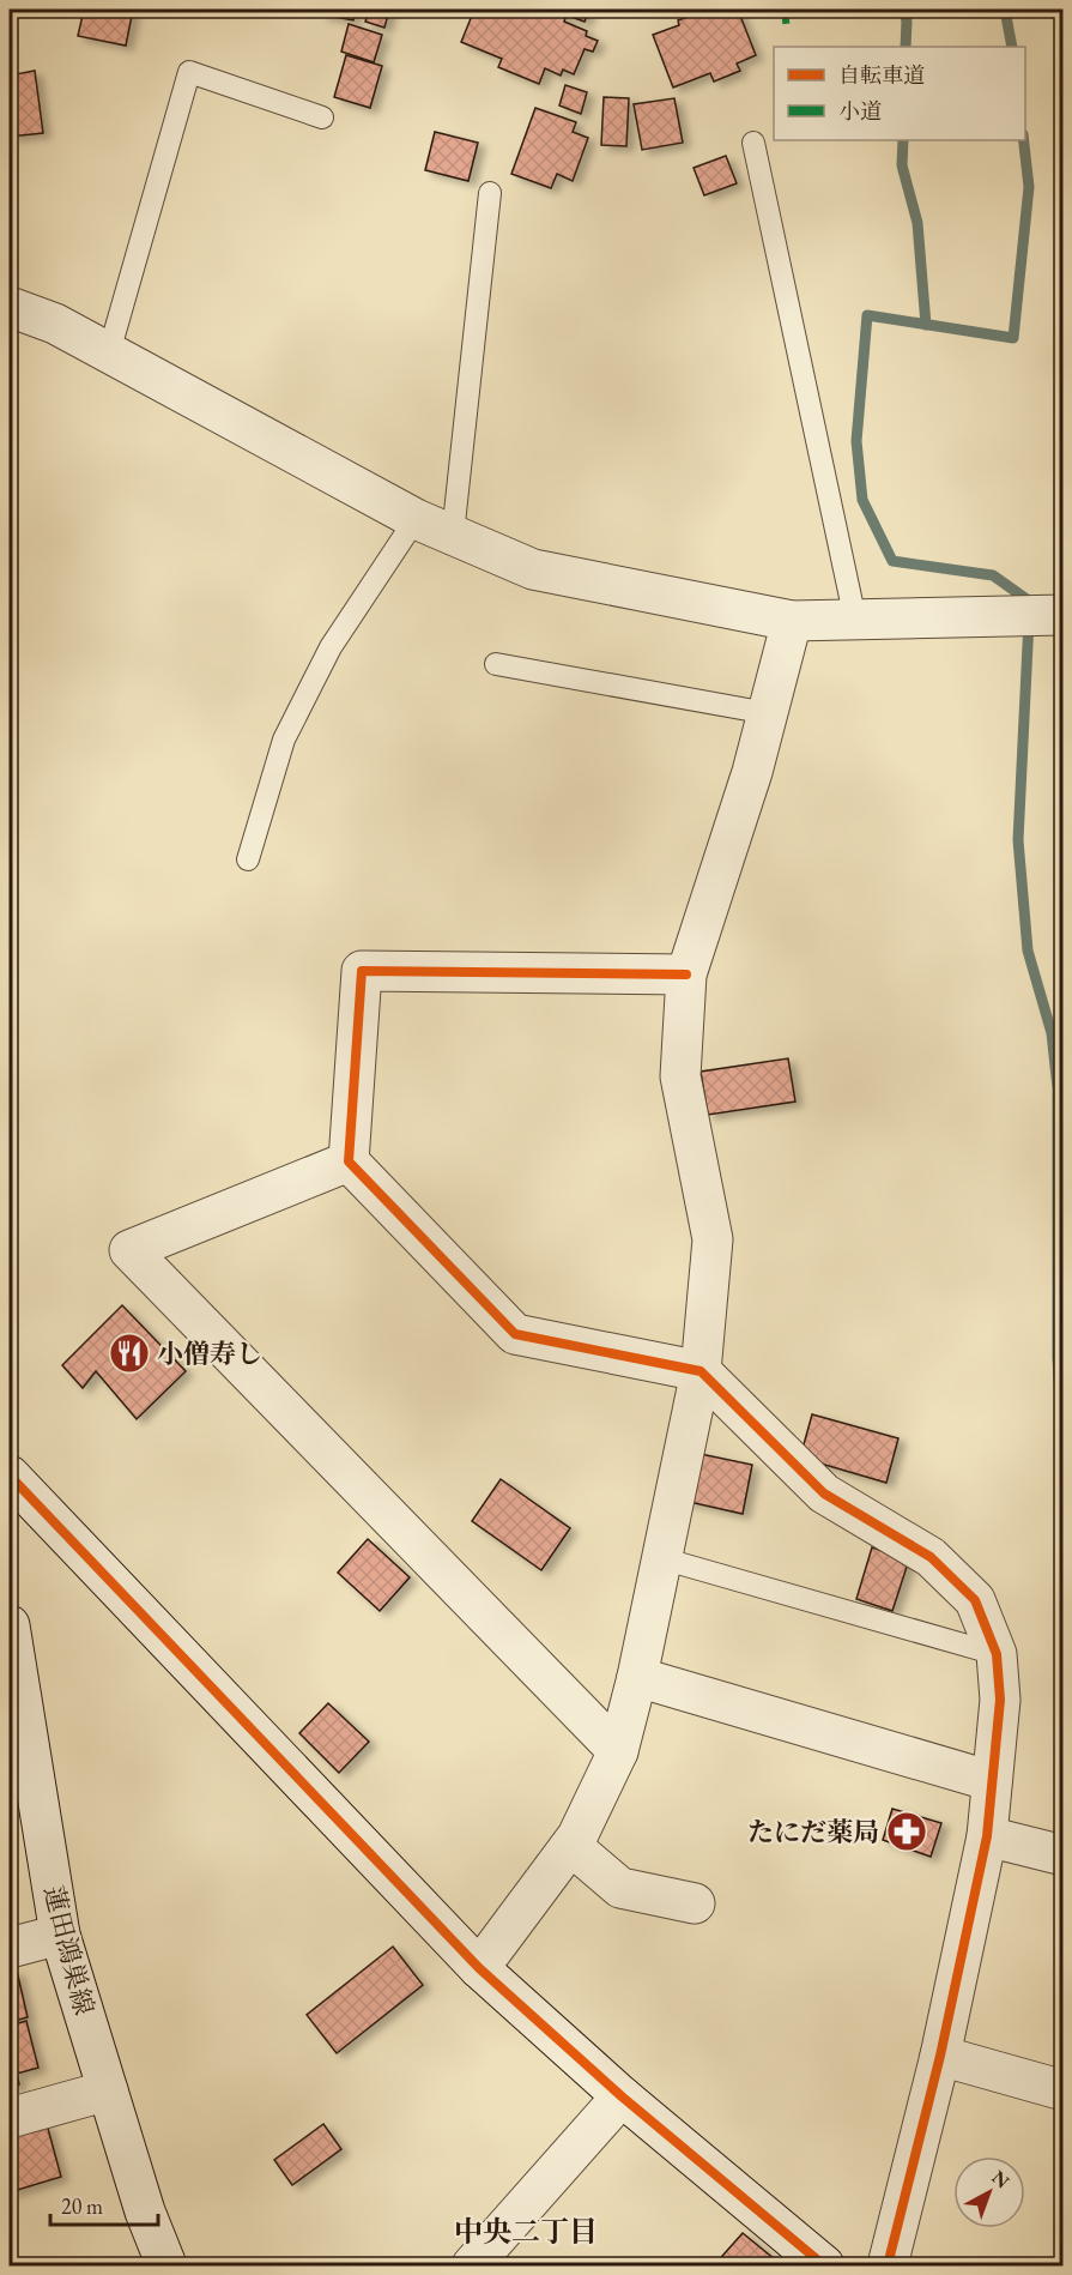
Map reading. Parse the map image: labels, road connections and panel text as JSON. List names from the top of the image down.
{
  "streets": {
    "street": ["蓮田鴻巣線"]
  },
  "districts": ["中央二丁目"],
  "places": {
    "restaurant": ["小僧寿し"],
    "pharmacy": ["たにだ薬局"]
  },
  "legend": ["自転車道", "小道"],
  "scale_bar": "20 m",
  "north": "top right"
}
